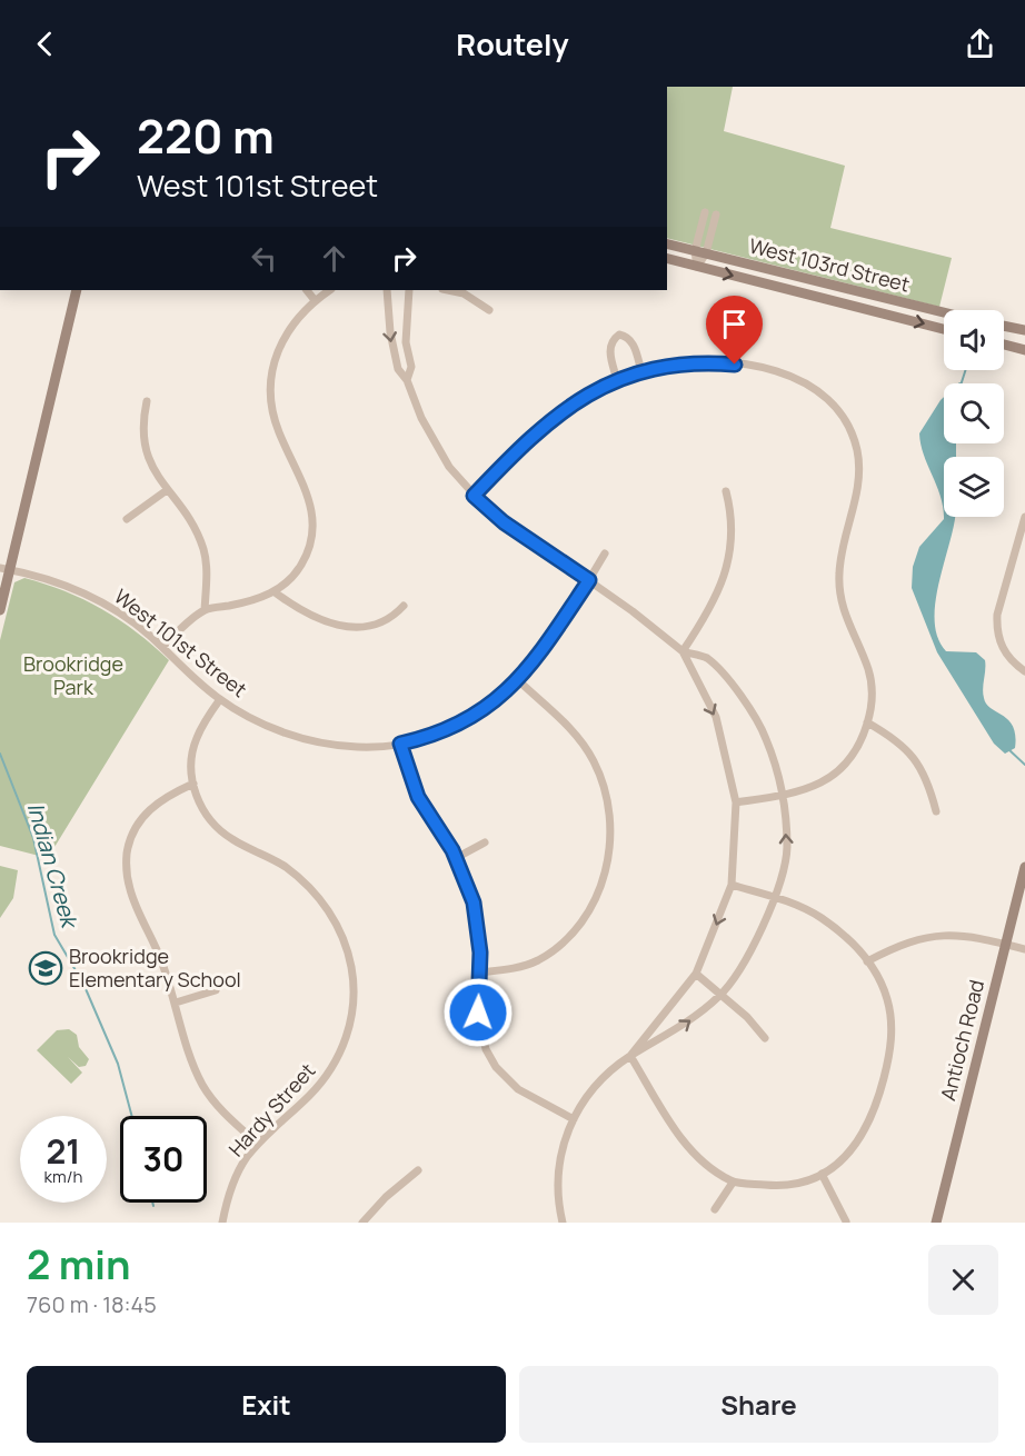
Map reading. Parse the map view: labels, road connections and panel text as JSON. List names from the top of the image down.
{
  "streets": {
    "main road": ["West 103rd Street", "Antioch Road"],
    "street": ["West 101st Street", "Hardy Street"]
  },
  "crossings": [
    ["West 101st Street", "Hardy Street"]
  ],
  "water": ["Indian Creek"],
  "parks": ["Brookridge Park"],
  "places": {
    "school or university": ["Brookridge Elementary School"]
  },
  "page": {
    "header": "Routely",
    "turn": ["220 m", "West 101st Street"],
    "speed": "21 km/h",
    "limit": "30",
    "heading": ["2 min", "760 m · 18:45"],
    "buttons": ["Exit", "Share"]
  }
}
